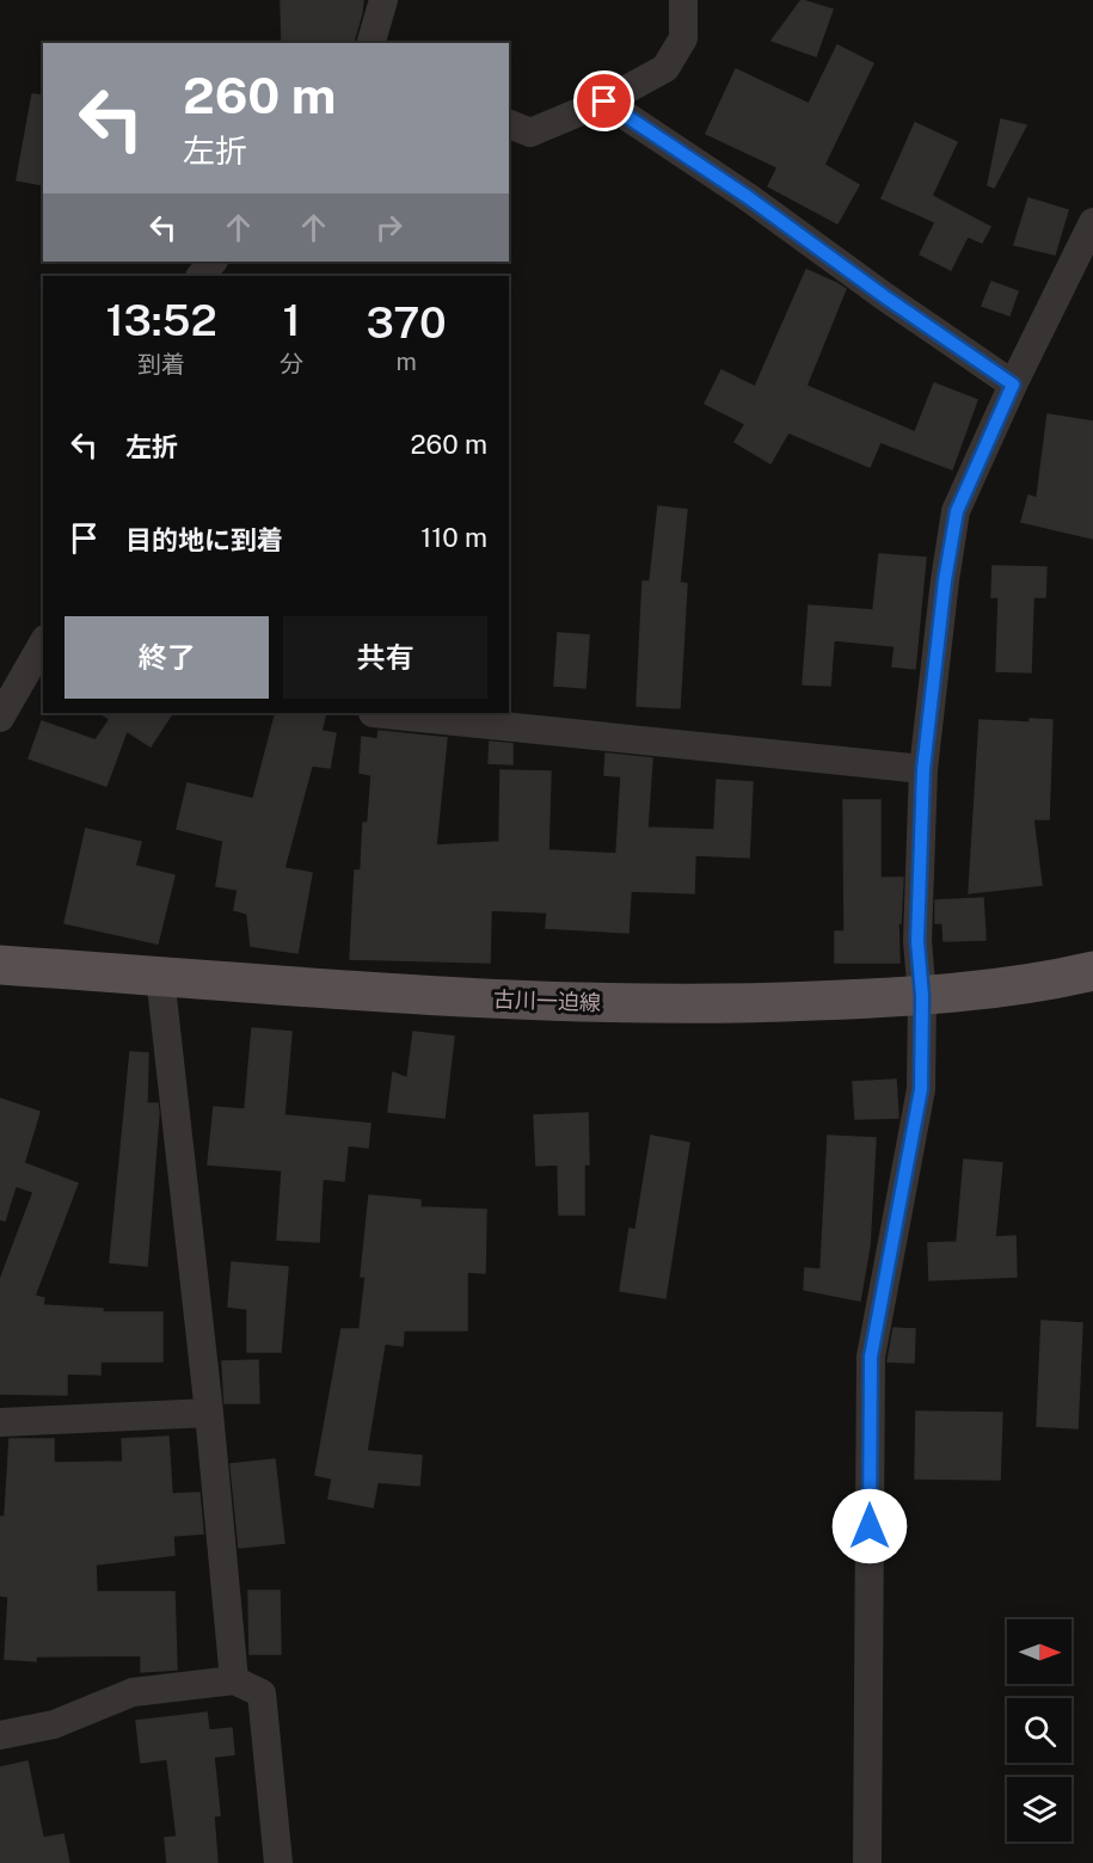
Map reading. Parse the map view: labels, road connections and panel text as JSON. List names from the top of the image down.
{
  "streets": {
    "main road": ["古川一迫線"]
  },
  "north": "right",
  "page": {
    "turn": ["260 m", "左折"],
    "eta": [
      "13:52",
      "到着",
      "1",
      "分",
      "370",
      "m"
    ],
    "list": [
      {
        "name": "左折",
        "value": "260 m"
      },
      {
        "name": "目的地に到着",
        "value": "110 m"
      }
    ],
    "buttons": ["終了", "共有"]
  }
}
